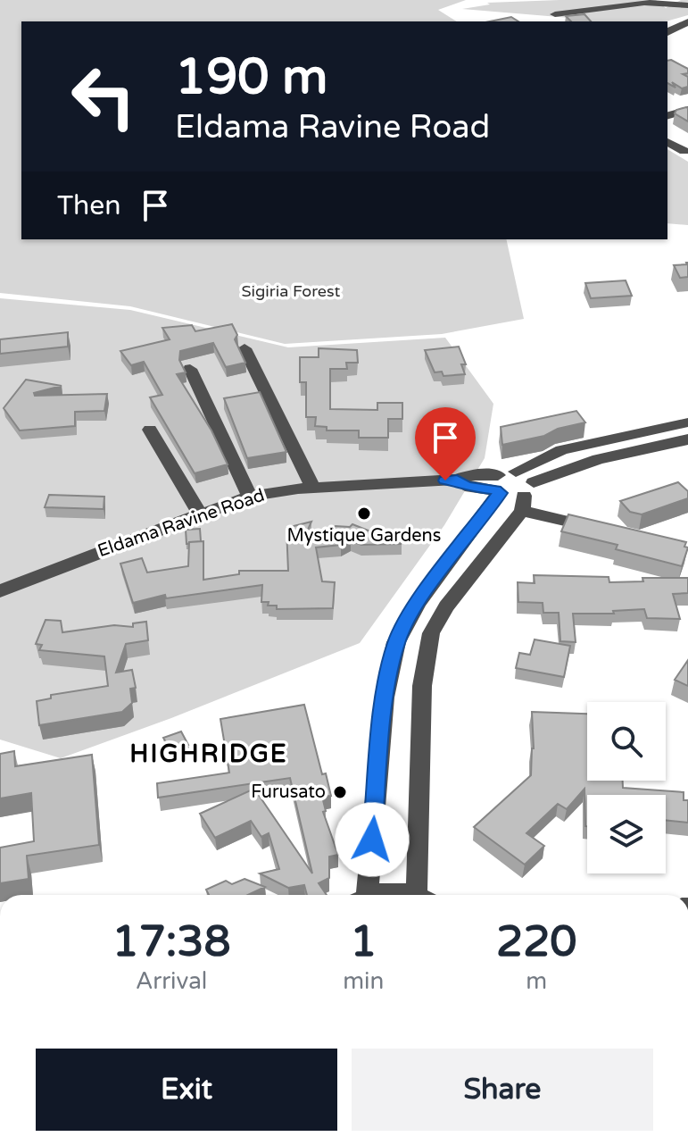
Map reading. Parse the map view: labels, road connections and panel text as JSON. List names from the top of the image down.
{
  "streets": {
    "street": ["Eldama Ravine Road"]
  },
  "districts": ["HIGHRIDGE"],
  "parks": ["Sigiria Forest"],
  "places": ["Mystique Gardens", "Furusato"],
  "page": {
    "turn": ["190 m", "Eldama Ravine Road"],
    "then": "Then",
    "eta": [
      "17:38",
      "Arrival",
      "1",
      "min",
      "220",
      "m"
    ],
    "buttons": ["Exit", "Share"]
  }
}
